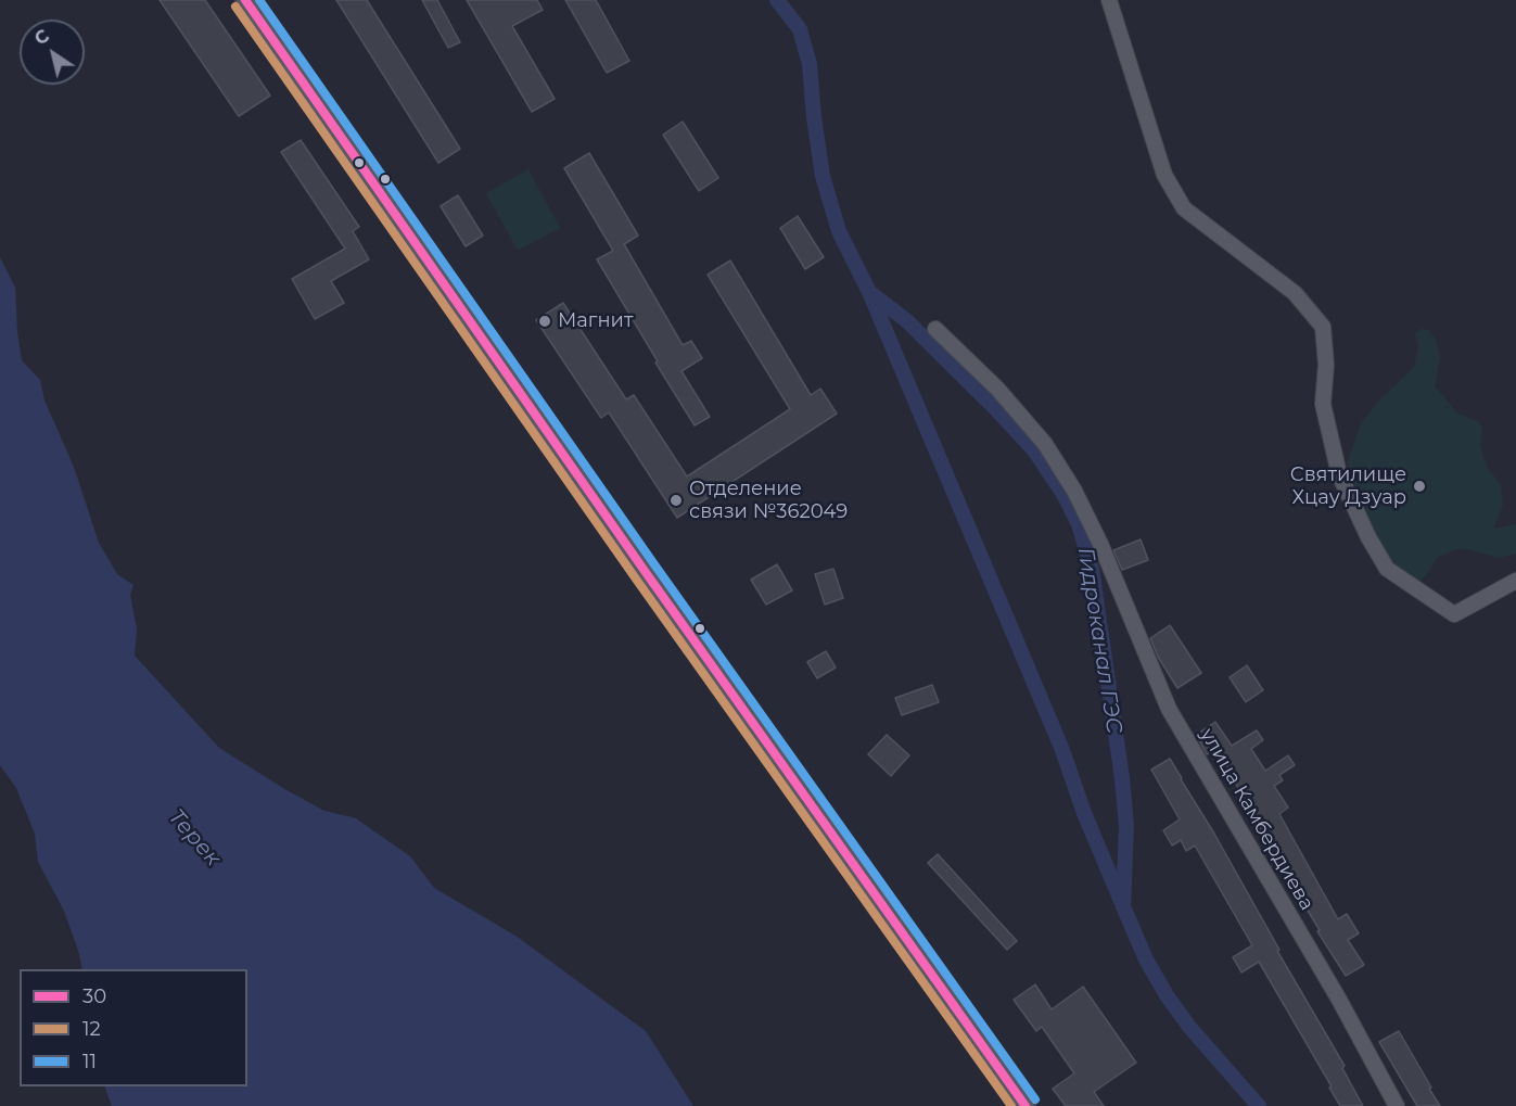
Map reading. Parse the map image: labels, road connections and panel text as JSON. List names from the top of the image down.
{
  "streets": {
    "street": ["улица Камбердиева"]
  },
  "water": ["Гидроканал ГЭС", "Терек"],
  "places": ["Магнит", "Святилище Хцау Дзуар", "Отделение связи №362049"],
  "lines": ["transit line 30", "transit line 11", "transit line 12"],
  "legend": ["30", "12", "11"],
  "north": "top left"
}
